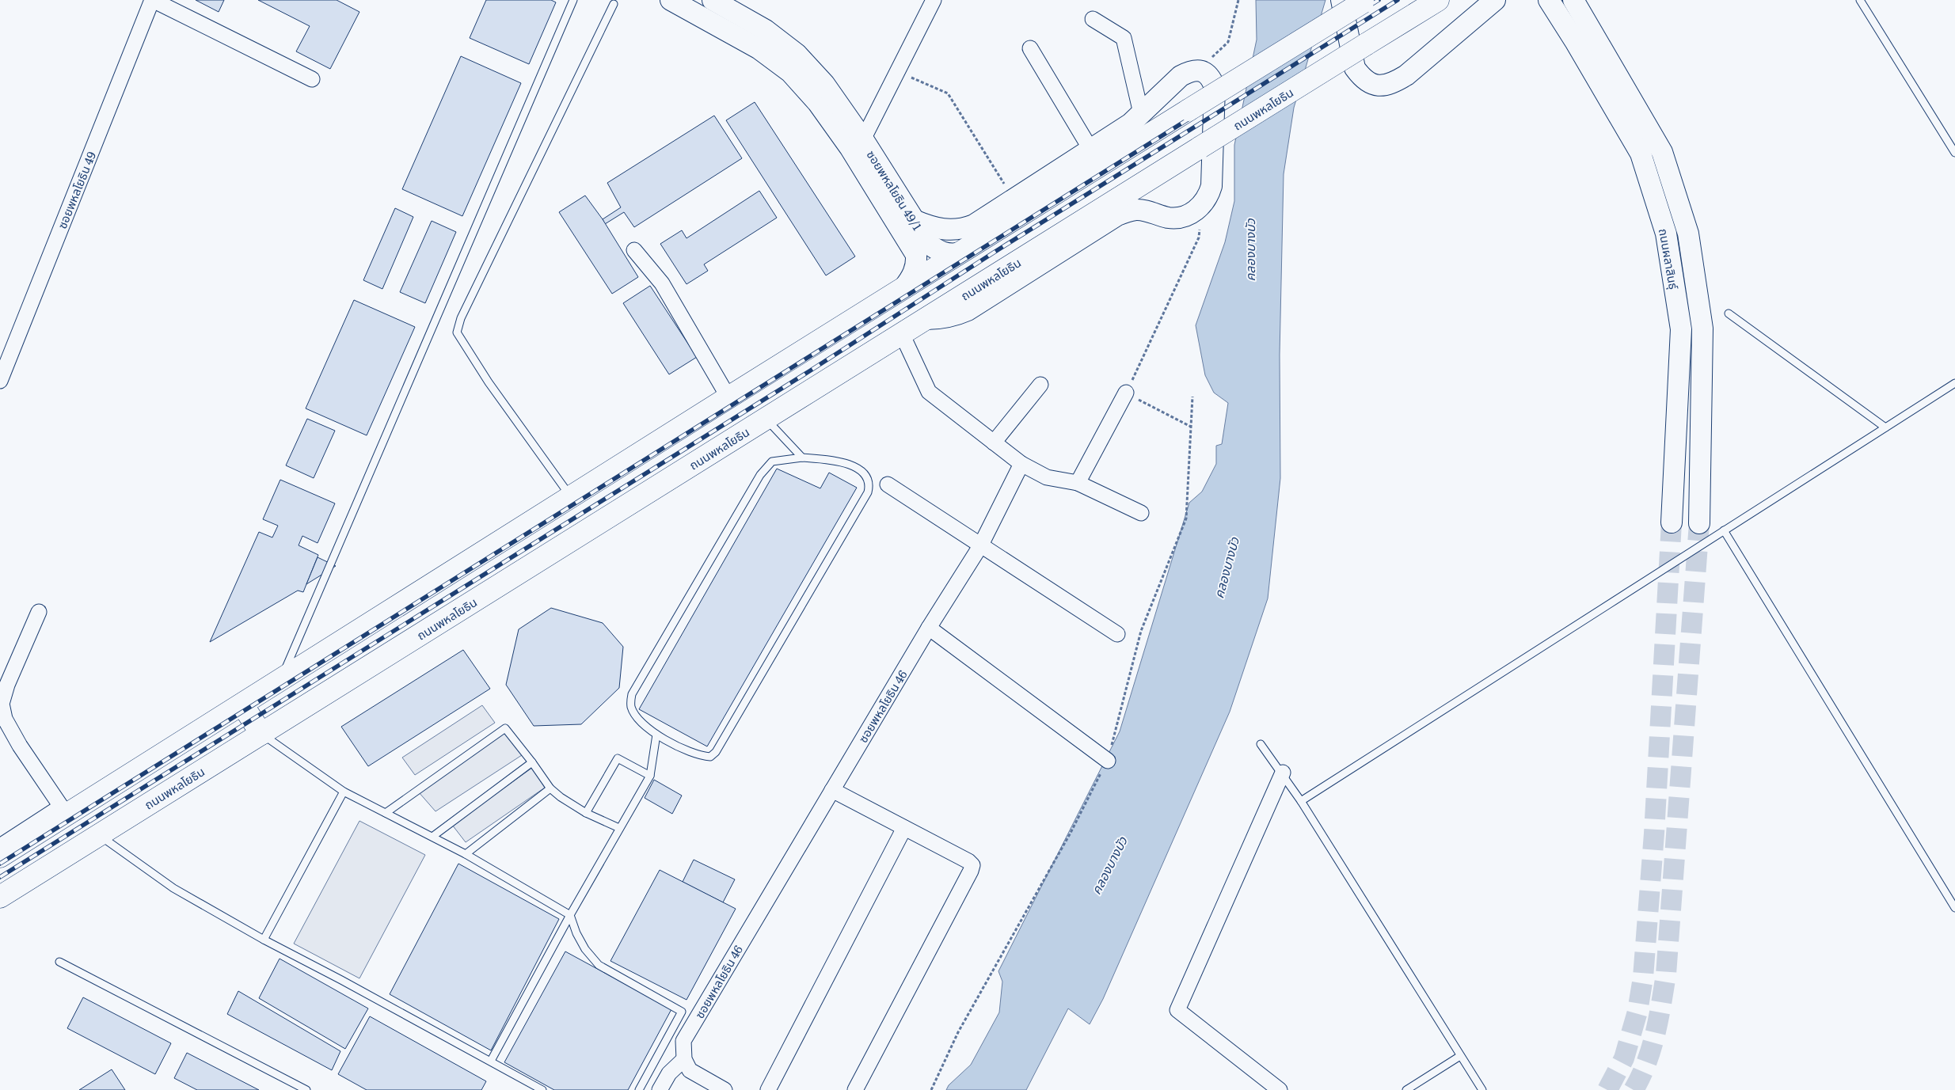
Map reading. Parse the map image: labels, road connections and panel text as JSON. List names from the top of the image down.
{
  "streets": {
    "main road": ["ถนนพหลโยธิน", "ซอยพหลโยธิน 49/1", "ถนนผลาสินธุ์"],
    "street": ["ซอยพหลโยธิน 49", "ซอยพหลโยธิน 46"]
  },
  "water": ["คลองบางบัว"]
}
